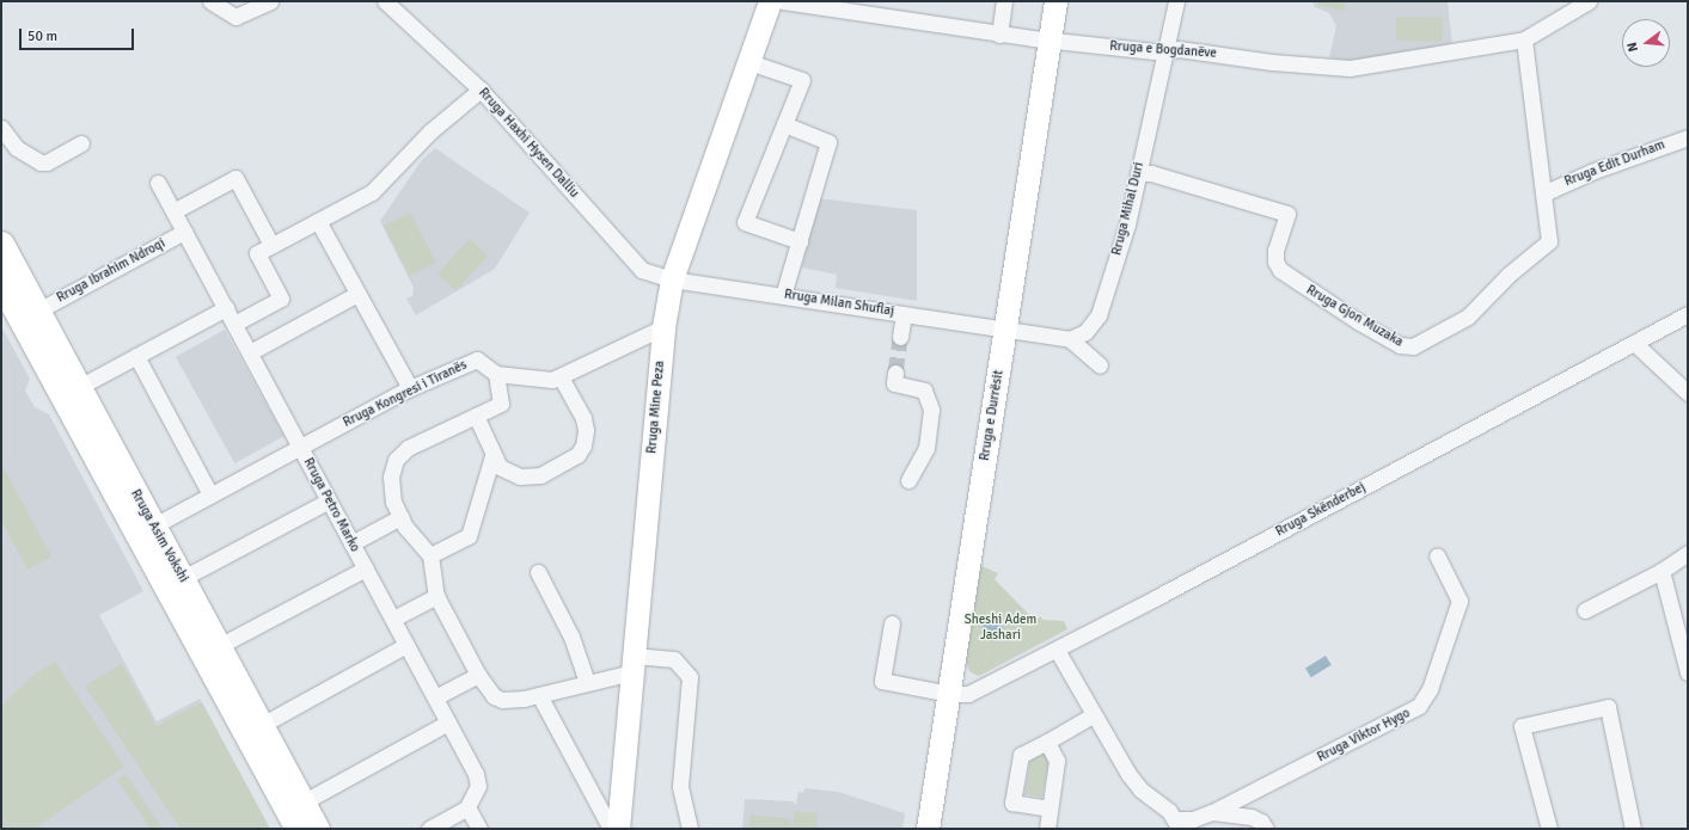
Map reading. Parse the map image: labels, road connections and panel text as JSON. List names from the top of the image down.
{
  "streets": {
    "main road": ["Rruga Mine Peza", "Rruga e Durrësit", "Rruga Asim Vokshi"],
    "street": [
      "Rruga e Bogdanëve",
      "Rruga Haxhi Hysen Dalliu",
      "Rruga Edit Durham",
      "Rruga Mihal Duri",
      "Rruga Ibrahim Ndroqi",
      "Rruga Milan Shuflaj",
      "Rruga Gjon Muzaka",
      "Rruga Kongresi i Tiranës",
      "Rruga Petro Marko",
      "Rruga Skënderbej",
      "Rruga Viktor Hygo"
    ]
  },
  "crossings": [
    ["Rruga e Bogdanëve", "Rruga Mihal Duri"],
    ["Rruga e Bogdanëve", "Rruga Gjon Muzaka"],
    ["Rruga e Bogdanëve", "Rruga e Durrësit"],
    ["Rruga Haxhi Hysen Dalliu", "Rruga Milan Shuflaj"],
    ["Rruga Haxhi Hysen Dalliu", "Rruga Mine Peza"],
    ["Rruga Edit Durham", "Rruga Gjon Muzaka"],
    ["Rruga Mihal Duri", "Rruga Gjon Muzaka"],
    ["Rruga Ibrahim Ndroqi", "Rruga Petro Marko"],
    ["Rruga Ibrahim Ndroqi", "Rruga Asim Vokshi"],
    ["Rruga Milan Shuflaj", "Rruga Mine Peza"],
    ["Rruga Milan Shuflaj", "Rruga e Durrësit"],
    ["Rruga Kongresi i Tiranës", "Rruga Mine Peza"],
    ["Rruga Kongresi i Tiranës", "Rruga Petro Marko"],
    ["Rruga Kongresi i Tiranës", "Rruga Asim Vokshi"],
    ["Rruga e Durrësit", "Rruga Skënderbej"]
  ],
  "parks": ["Sheshi Adem Jashari"],
  "scale_bar": "50 m",
  "north": "left"
}
